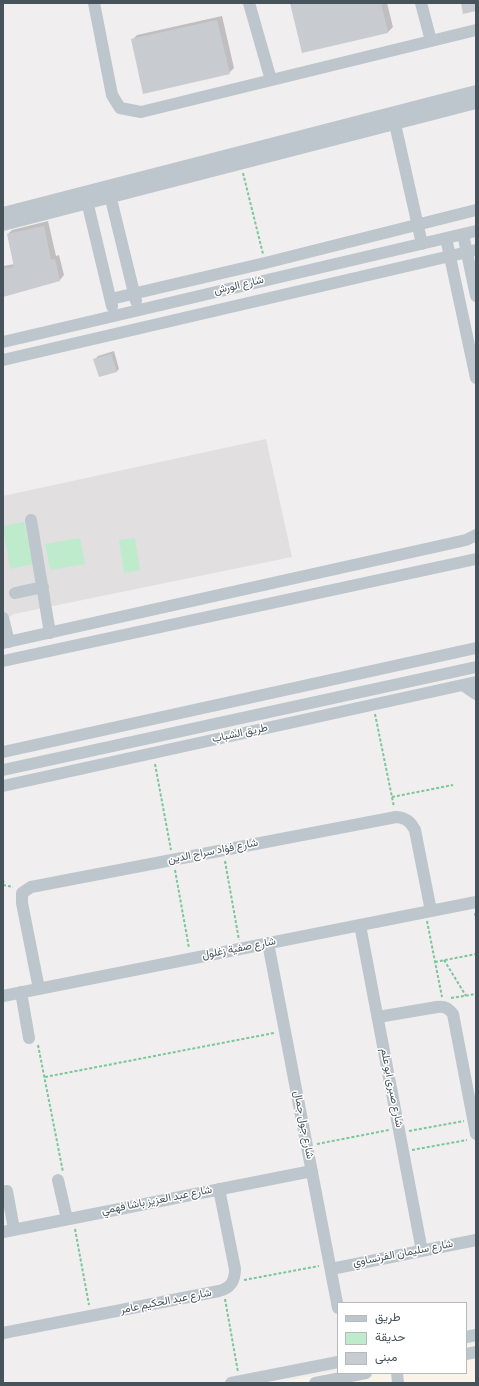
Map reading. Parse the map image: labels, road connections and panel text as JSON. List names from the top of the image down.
{
  "streets": {
    "street": [
      "شارع الورش",
      "طريق الشباب",
      "شارع فؤاد سراج الدين",
      "شارع صفية زغلول",
      "شارع صبرى ابو علم",
      "شارع جول جمال",
      "شارع عبد العزيز باشا فهمي",
      "شارع سليمان الفرنساوي",
      "شارع عبد الحكيم عامر"
    ]
  },
  "crossings": [
    ["شارع فؤاد سراج الدين", "شارع صفية زغلول"],
    ["شارع صفية زغلول", "شارع صبرى ابو علم"],
    ["شارع صفية زغلول", "شارع جول جمال"],
    ["شارع صبرى ابو علم", "شارع سليمان الفرنساوي"],
    ["شارع جول جمال", "شارع عبد العزيز باشا فهمي"],
    ["شارع جول جمال", "شارع سليمان الفرنساوي"]
  ],
  "legend": ["طريق", "حديقة", "مبنى"]
}
